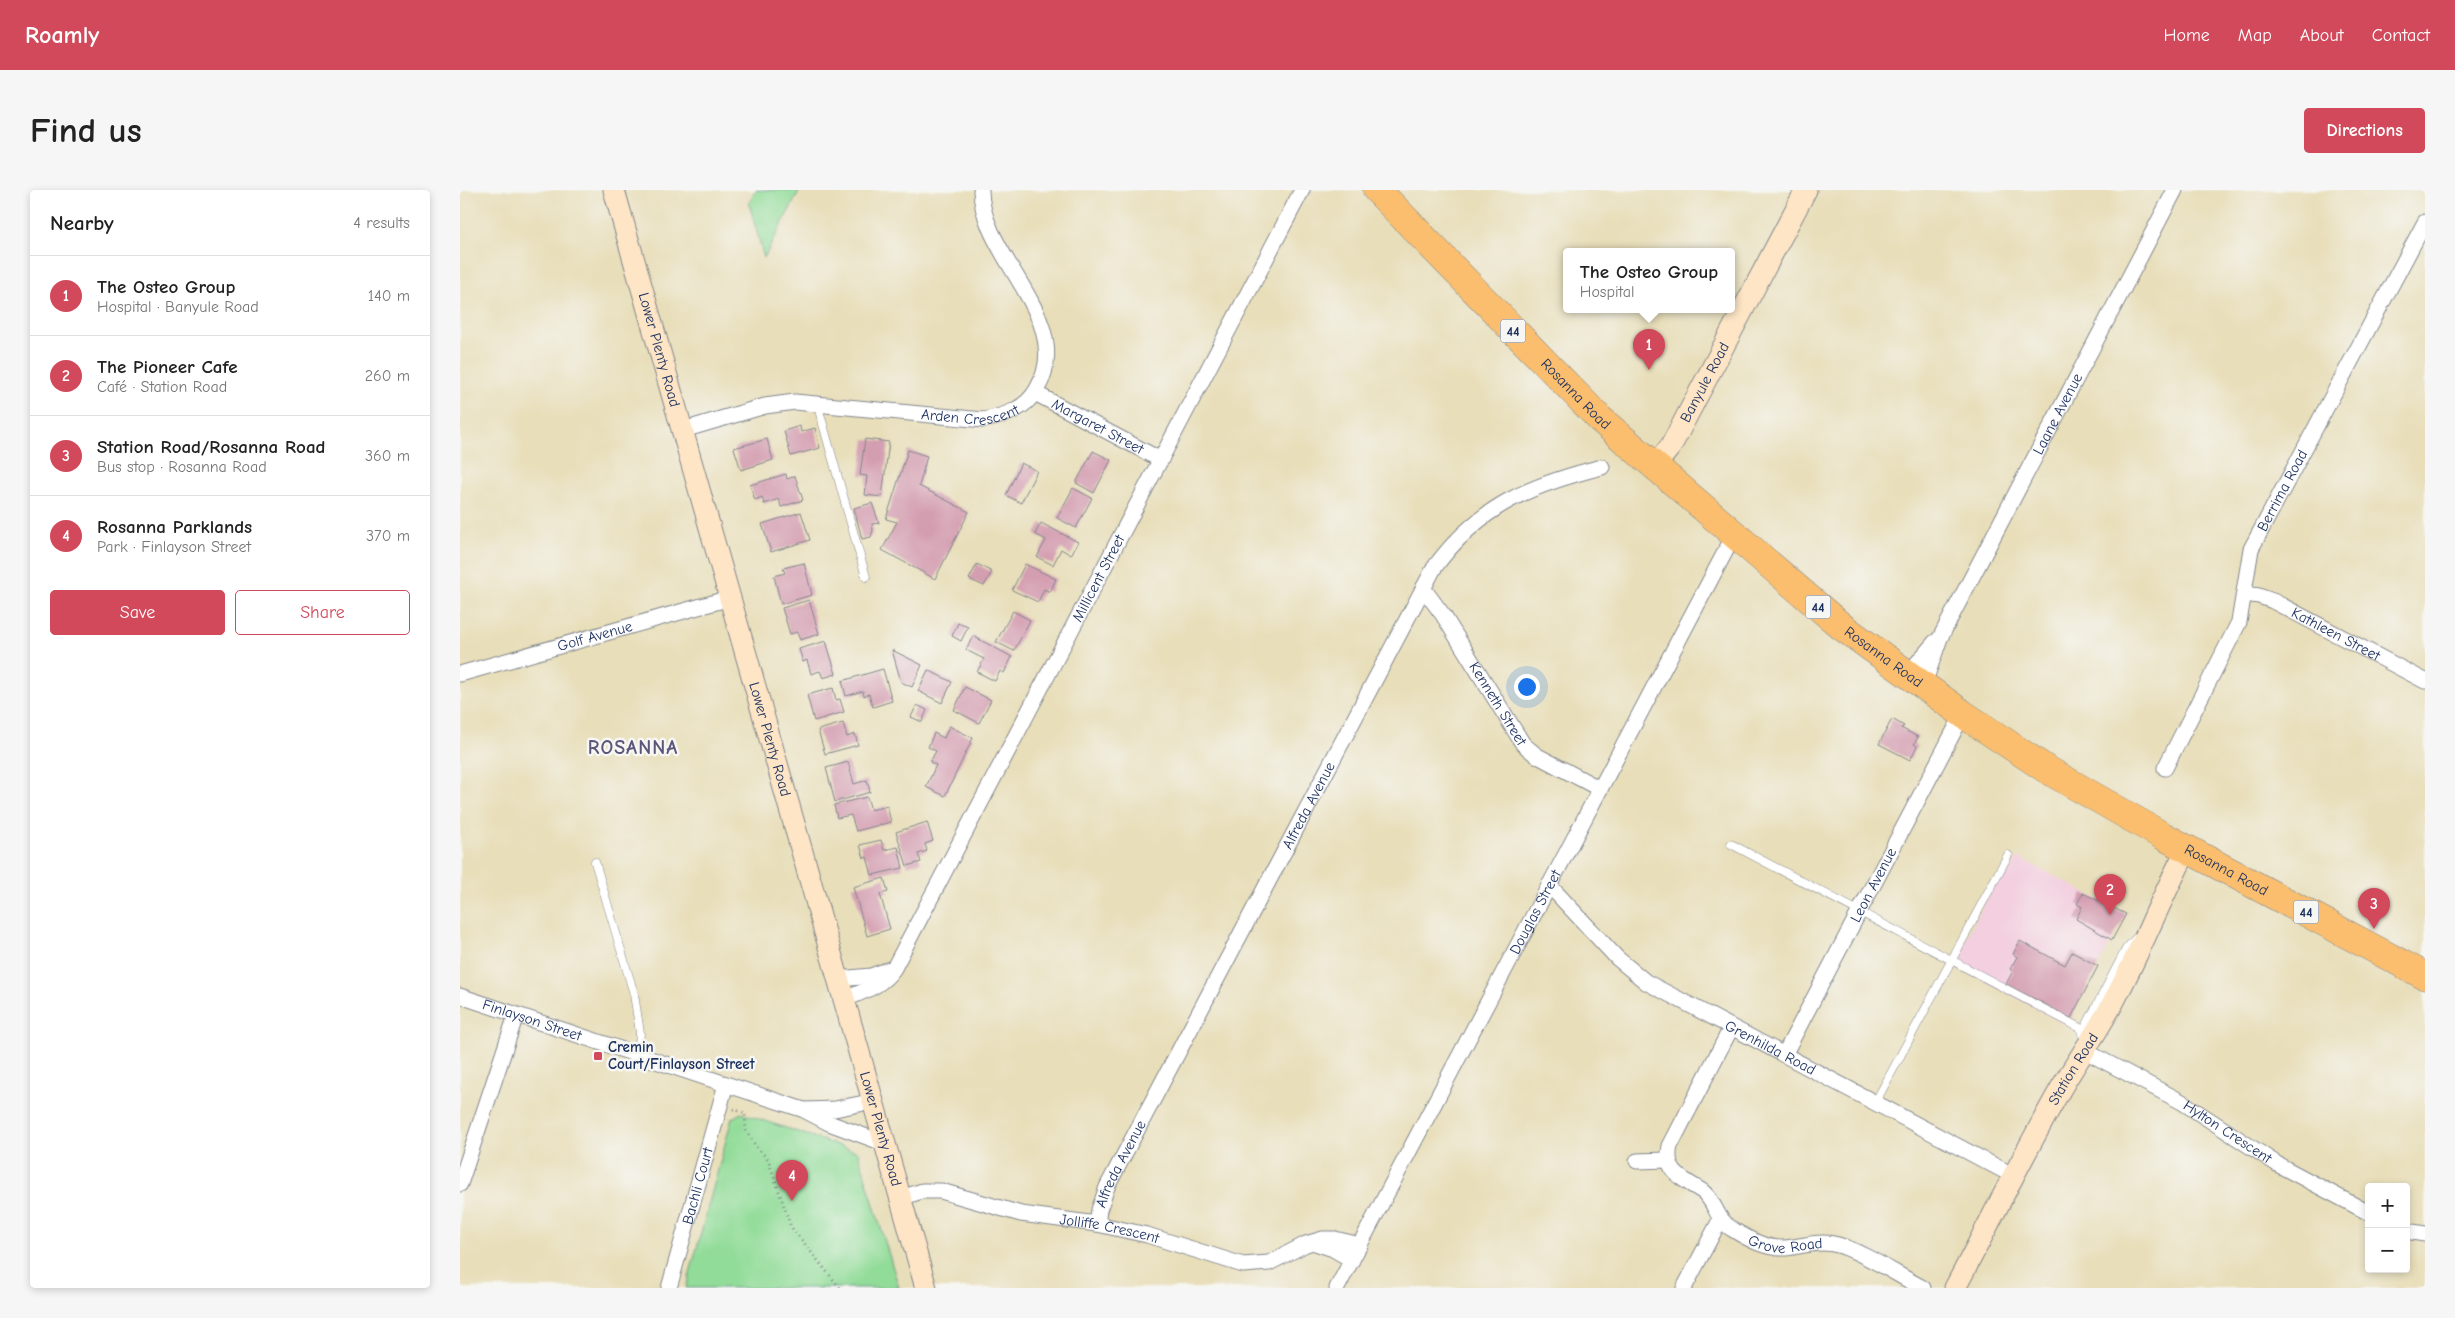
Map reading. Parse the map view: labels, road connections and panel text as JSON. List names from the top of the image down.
{
  "streets": {
    "highway": ["44", "Rosanna Road"],
    "main road": ["Lower Plenty Road", "Banyule Road", "Station Road"],
    "street": [
      "Arden Crescent",
      "Laane Avenue",
      "Margaret Street",
      "Berrima Road",
      "Millicent Street",
      "Kathleen Street",
      "Golf Avenue",
      "Kenneth Street",
      "Alfreda Avenue",
      "Leon Avenue",
      "Douglas Street",
      "Finlayson Street",
      "Grenhilda Road",
      "Hylton Crescent",
      "Bachli Court",
      "Jolliffe Crescent",
      "Grove Road"
    ]
  },
  "crossings": [
    ["Lower Plenty Road", "Arden Crescent"],
    ["Lower Plenty Road", "Millicent Street"],
    ["Lower Plenty Road", "Golf Avenue"],
    ["Lower Plenty Road", "Finlayson Street"],
    ["Lower Plenty Road", "Jolliffe Crescent"],
    ["Banyule Road", "Rosanna Road"],
    ["Rosanna Road", "Laane Avenue"],
    ["Rosanna Road", "Leon Avenue"],
    ["Rosanna Road", "Douglas Street"],
    ["Rosanna Road", "Station Road"],
    ["Arden Crescent", "Margaret Street"],
    ["Margaret Street", "Millicent Street"],
    ["Berrima Road", "Kathleen Street"],
    ["Kenneth Street", "Alfreda Avenue"],
    ["Kenneth Street", "Douglas Street"],
    ["Alfreda Avenue", "Jolliffe Crescent"],
    ["Leon Avenue", "Grenhilda Road"],
    ["Douglas Street", "Grenhilda Road"],
    ["Douglas Street", "Jolliffe Crescent"],
    ["Finlayson Street", "Bachli Court"],
    ["Grenhilda Road", "Station Road"],
    ["Station Road", "Hylton Crescent"]
  ],
  "districts": ["ROSANNA"],
  "places": {
    "transit": ["Cremin Court/Finlayson Street"]
  },
  "page": {
    "header": "Roamly",
    "nav": [
      "Home",
      "Map",
      "About",
      "Contact"
    ],
    "buttons": [
      "Directions",
      ["Save", "Share"]
    ],
    "title": "Find us",
    "heading": ["Nearby", "4 results"],
    "popup": ["The Osteo Group", "Hospital"],
    "list": [
      {
        "mark": "1",
        "name": "The Osteo Group",
        "note": "Hospital · Banyule Road",
        "value": "140 m"
      },
      {
        "mark": "2",
        "name": "The Pioneer Cafe",
        "note": "Café · Station Road",
        "value": "260 m"
      },
      {
        "mark": "3",
        "name": "Station Road/Rosanna Road",
        "note": "Bus stop · Rosanna Road",
        "value": "360 m"
      },
      {
        "mark": "4",
        "name": "Rosanna Parklands",
        "note": "Park · Finlayson Street",
        "value": "370 m"
      }
    ],
    "pins": [
      "1",
      "2",
      "3",
      "4"
    ],
    "map_buttons": ["+", "−"]
  }
}
